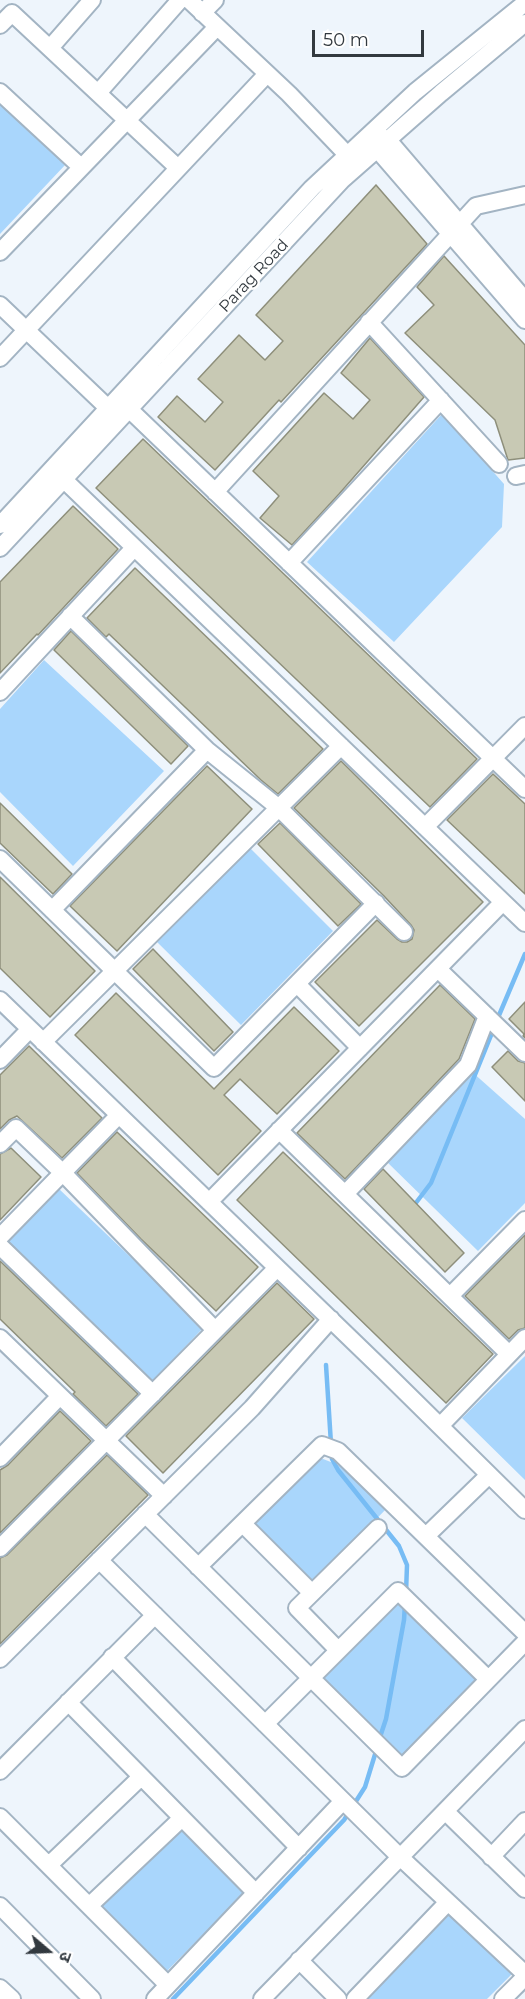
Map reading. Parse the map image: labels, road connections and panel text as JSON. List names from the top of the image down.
{
  "streets": {
    "street": ["Parag Road"]
  },
  "scale_bar": "50 m",
  "north": "right"
}
